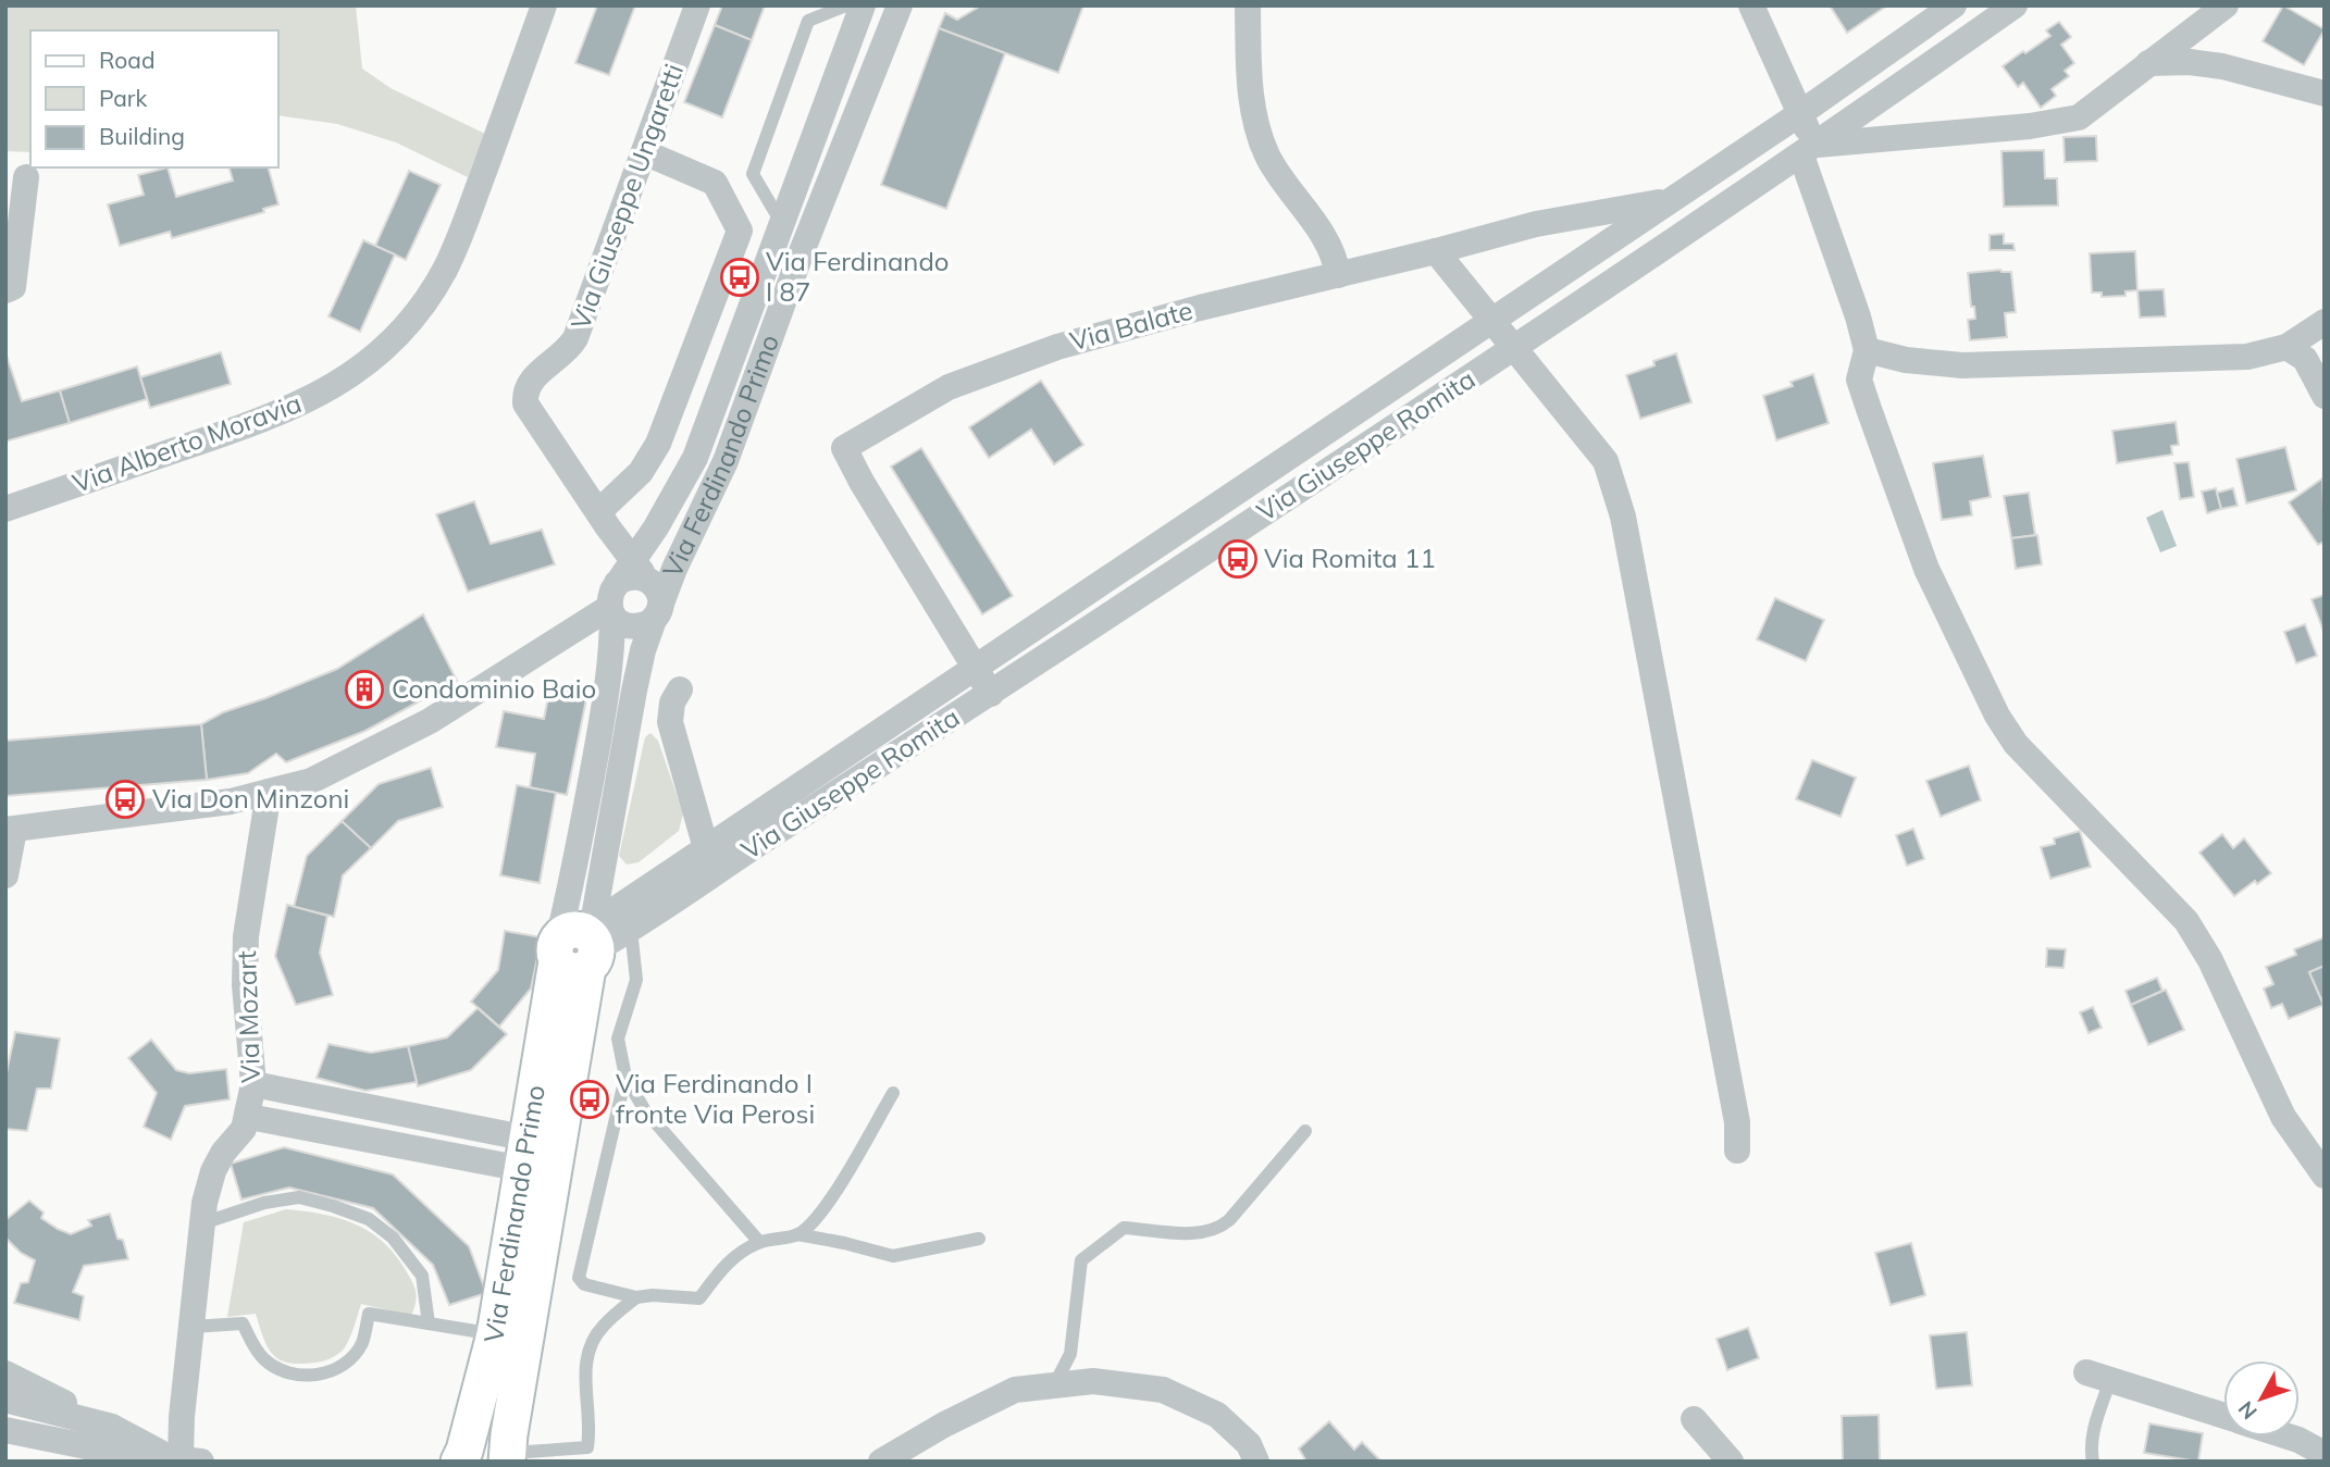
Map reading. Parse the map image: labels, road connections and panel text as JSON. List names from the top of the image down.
{
  "streets": {
    "street": [
      "Via Giuseppe Ungaretti",
      "Via Balate",
      "Via Alberto Moravia",
      "Via Giuseppe Romita",
      "Via Ferdinando Primo",
      "Via Mozart"
    ]
  },
  "crossings": [
    ["Via Balate", "Via Giuseppe Romita"],
    ["Via Giuseppe Romita", "Via Ferdinando Primo"]
  ],
  "places": {
    "bus stop": [
      "Via Ferdinando I 87",
      "Via Romita 11",
      "Via Don Minzoni",
      "Via Ferdinando I fronte Via Perosi"
    ],
    "building": ["Condominio Baio"]
  },
  "legend": ["Road", "Park", "Building"],
  "north": "bottom left"
}
